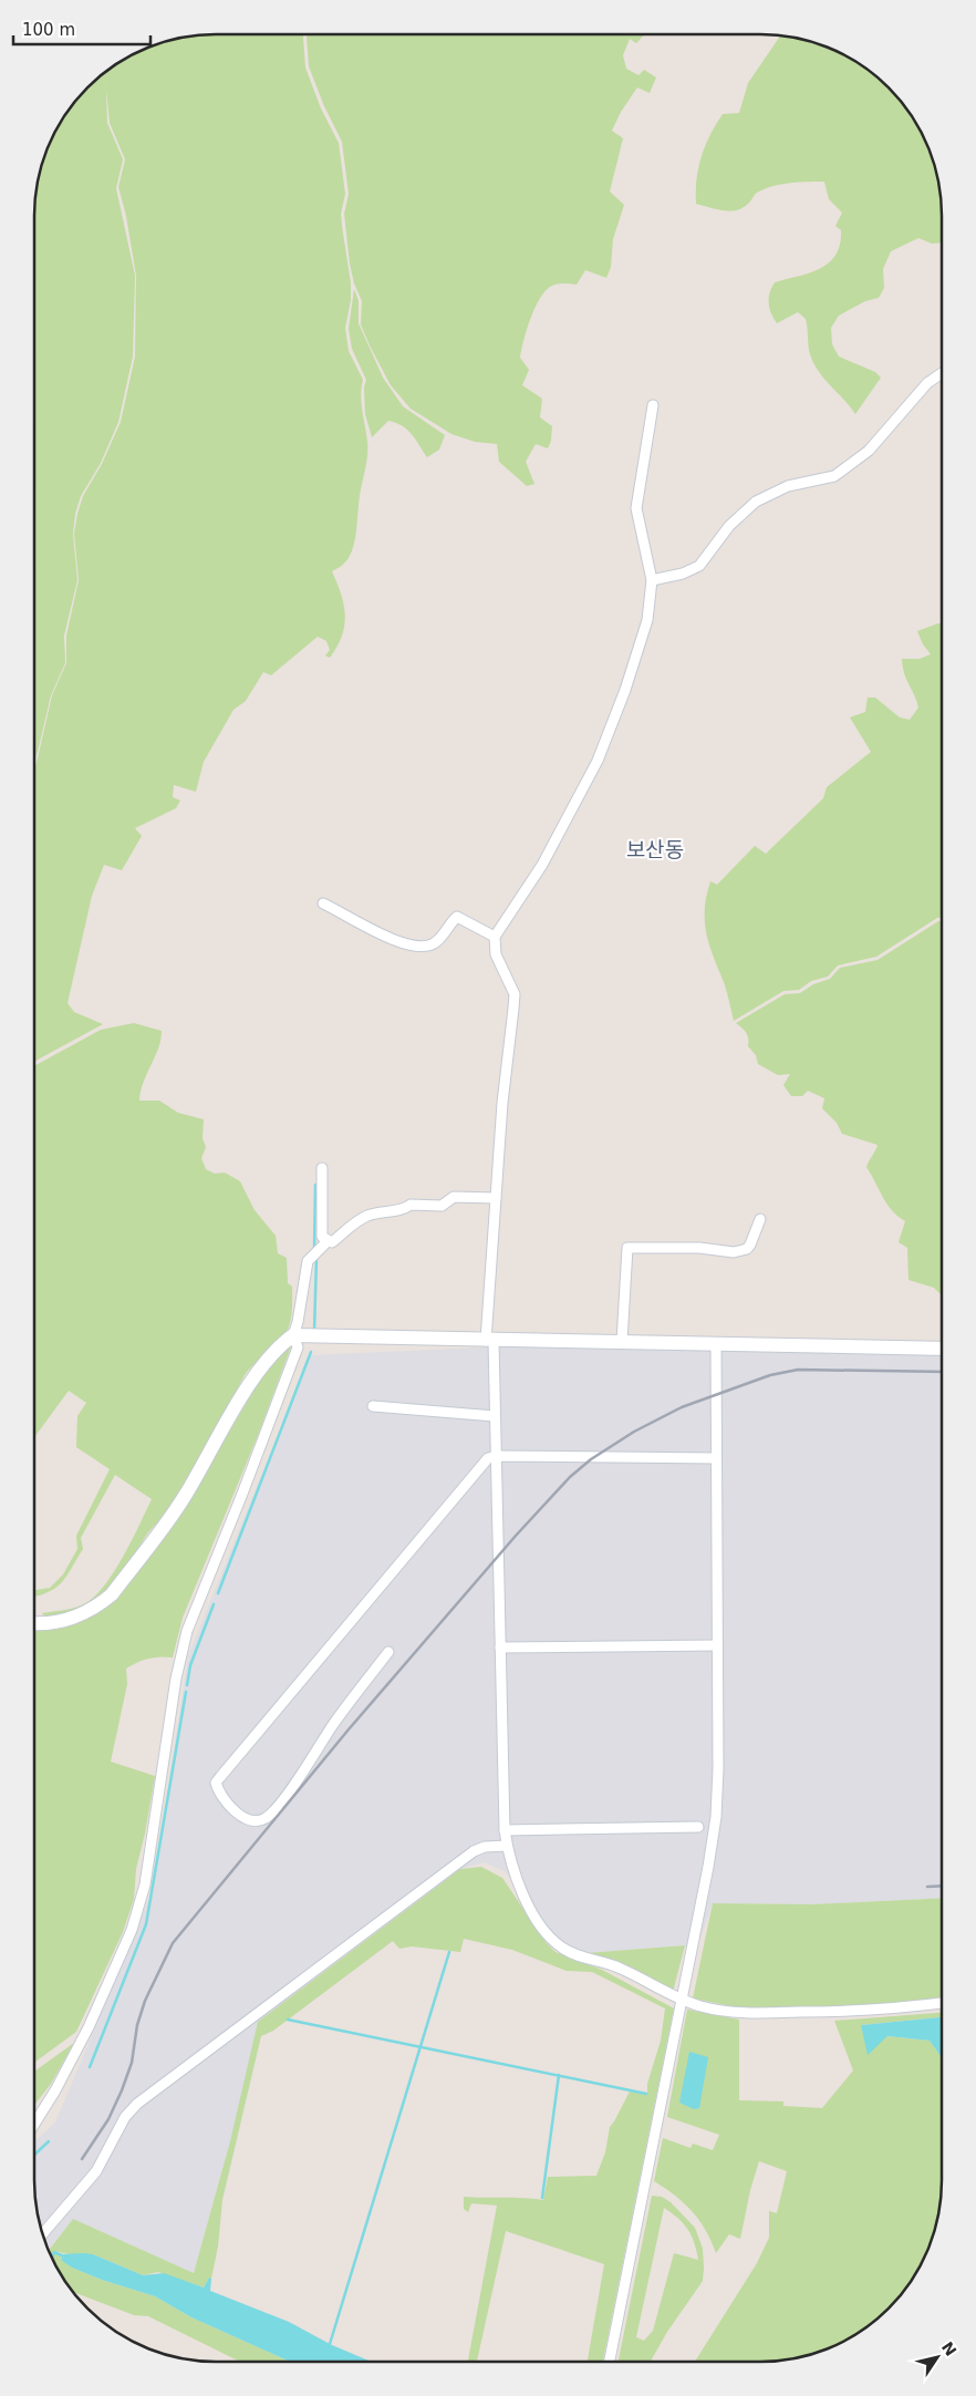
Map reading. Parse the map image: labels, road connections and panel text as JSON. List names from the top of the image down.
{
  "districts": ["보산동"],
  "scale_bar": "100 m",
  "north": "top right"
}
